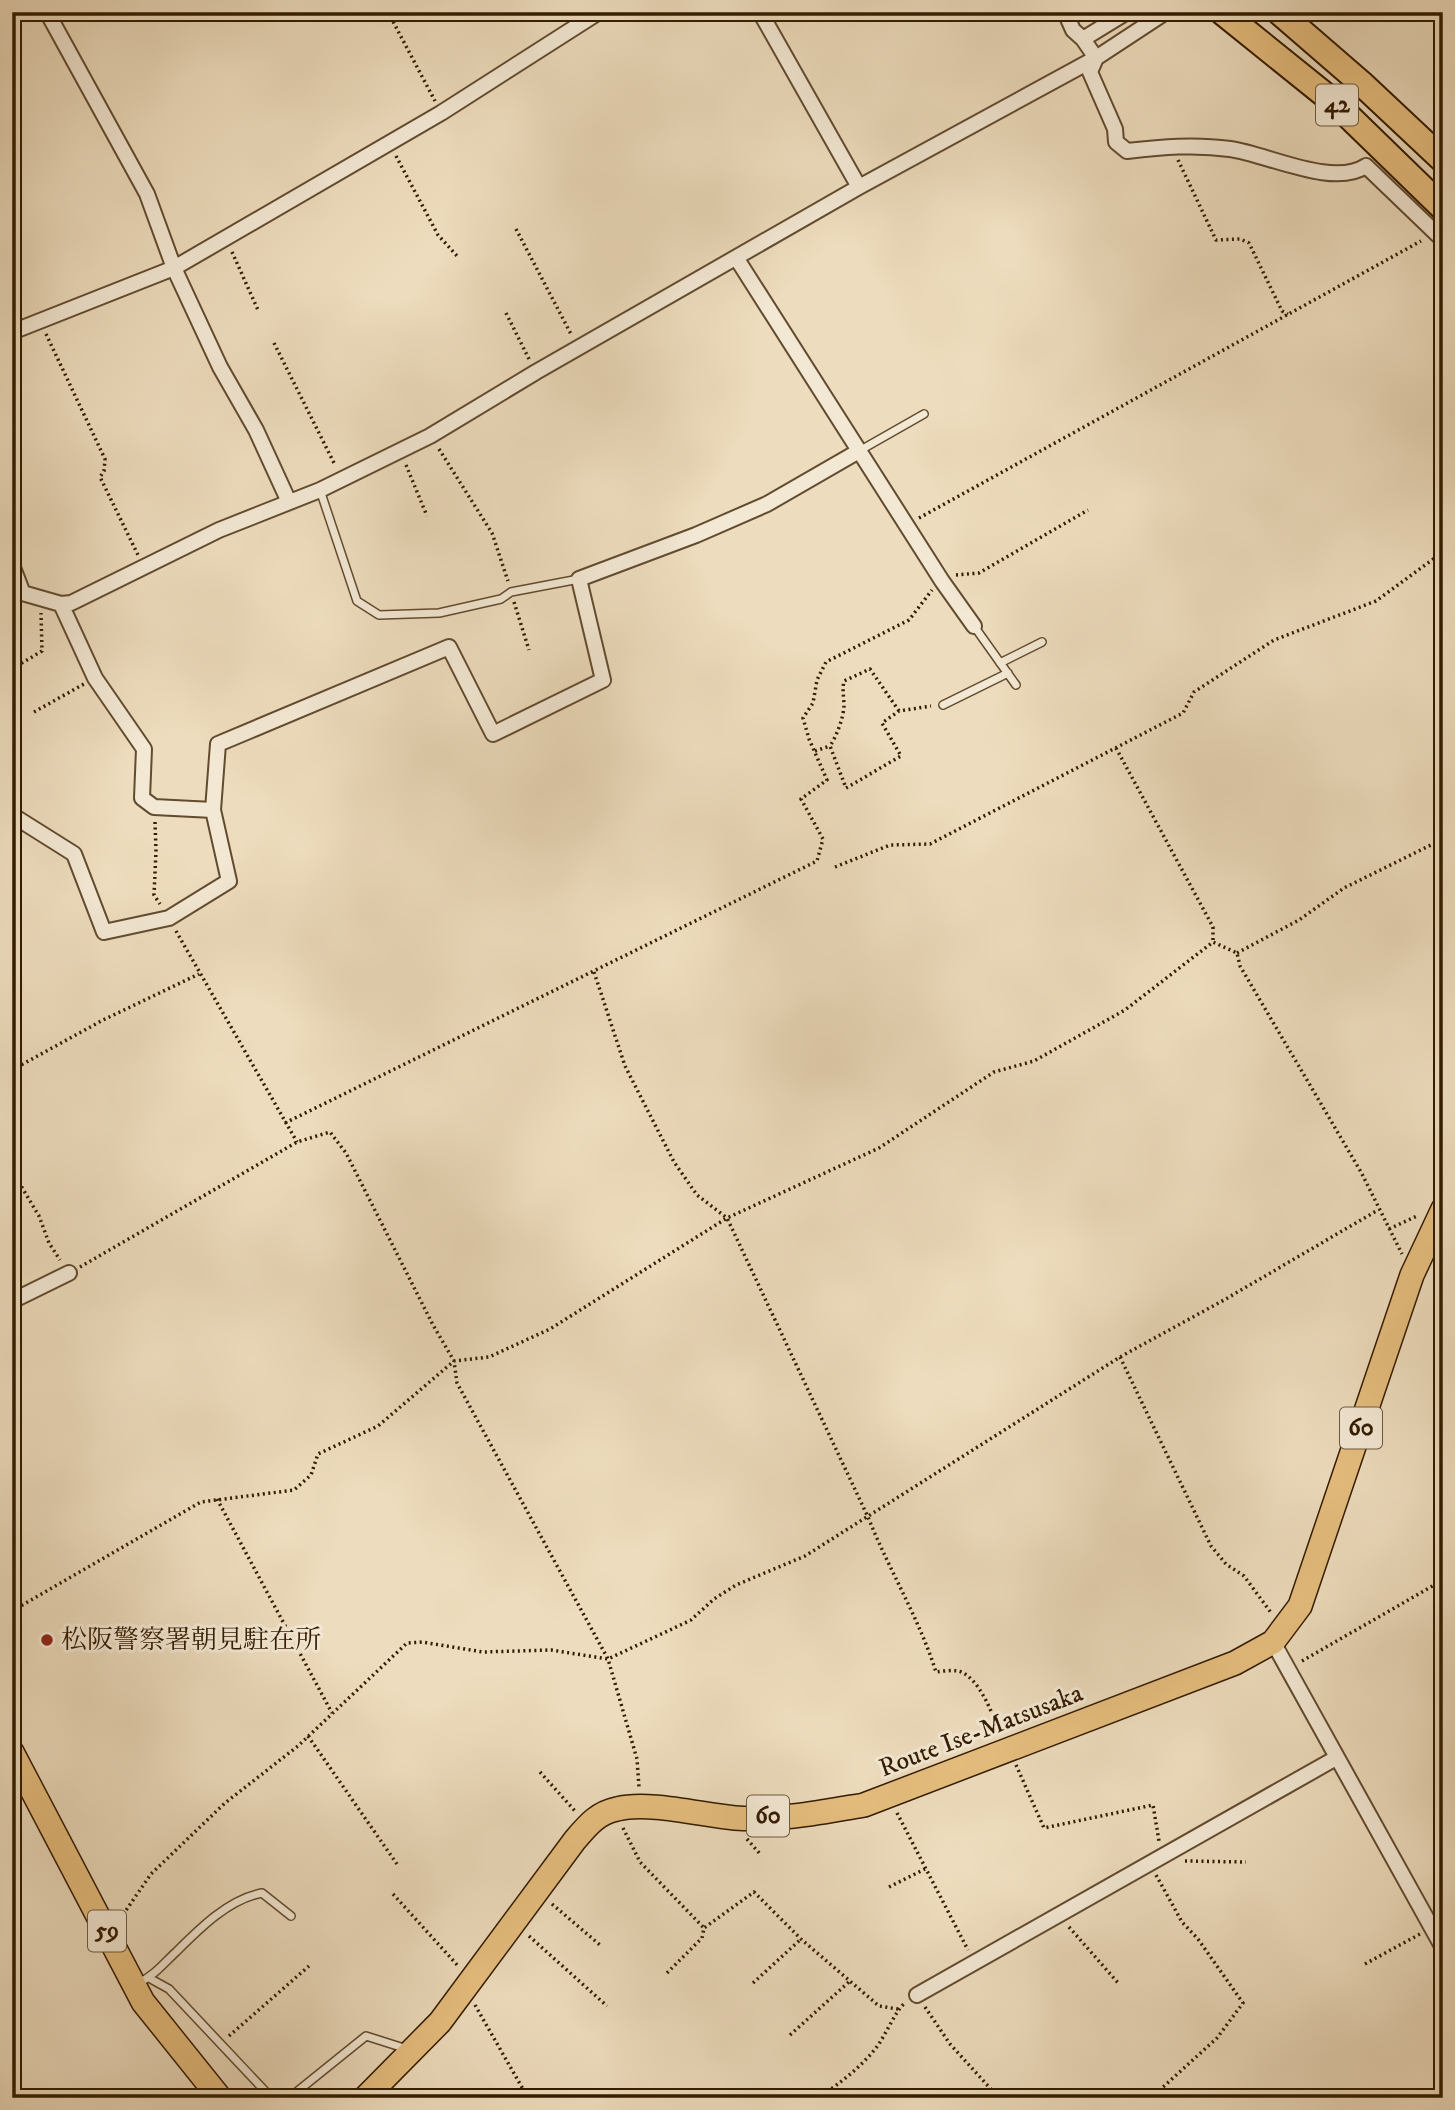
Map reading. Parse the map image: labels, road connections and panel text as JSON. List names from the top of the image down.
{
  "streets": {
    "highway": ["42"],
    "main road": ["60", "Route Ise-Matsusaka", "59"]
  },
  "places": ["松阪警察署朝見駐在所"]
}
